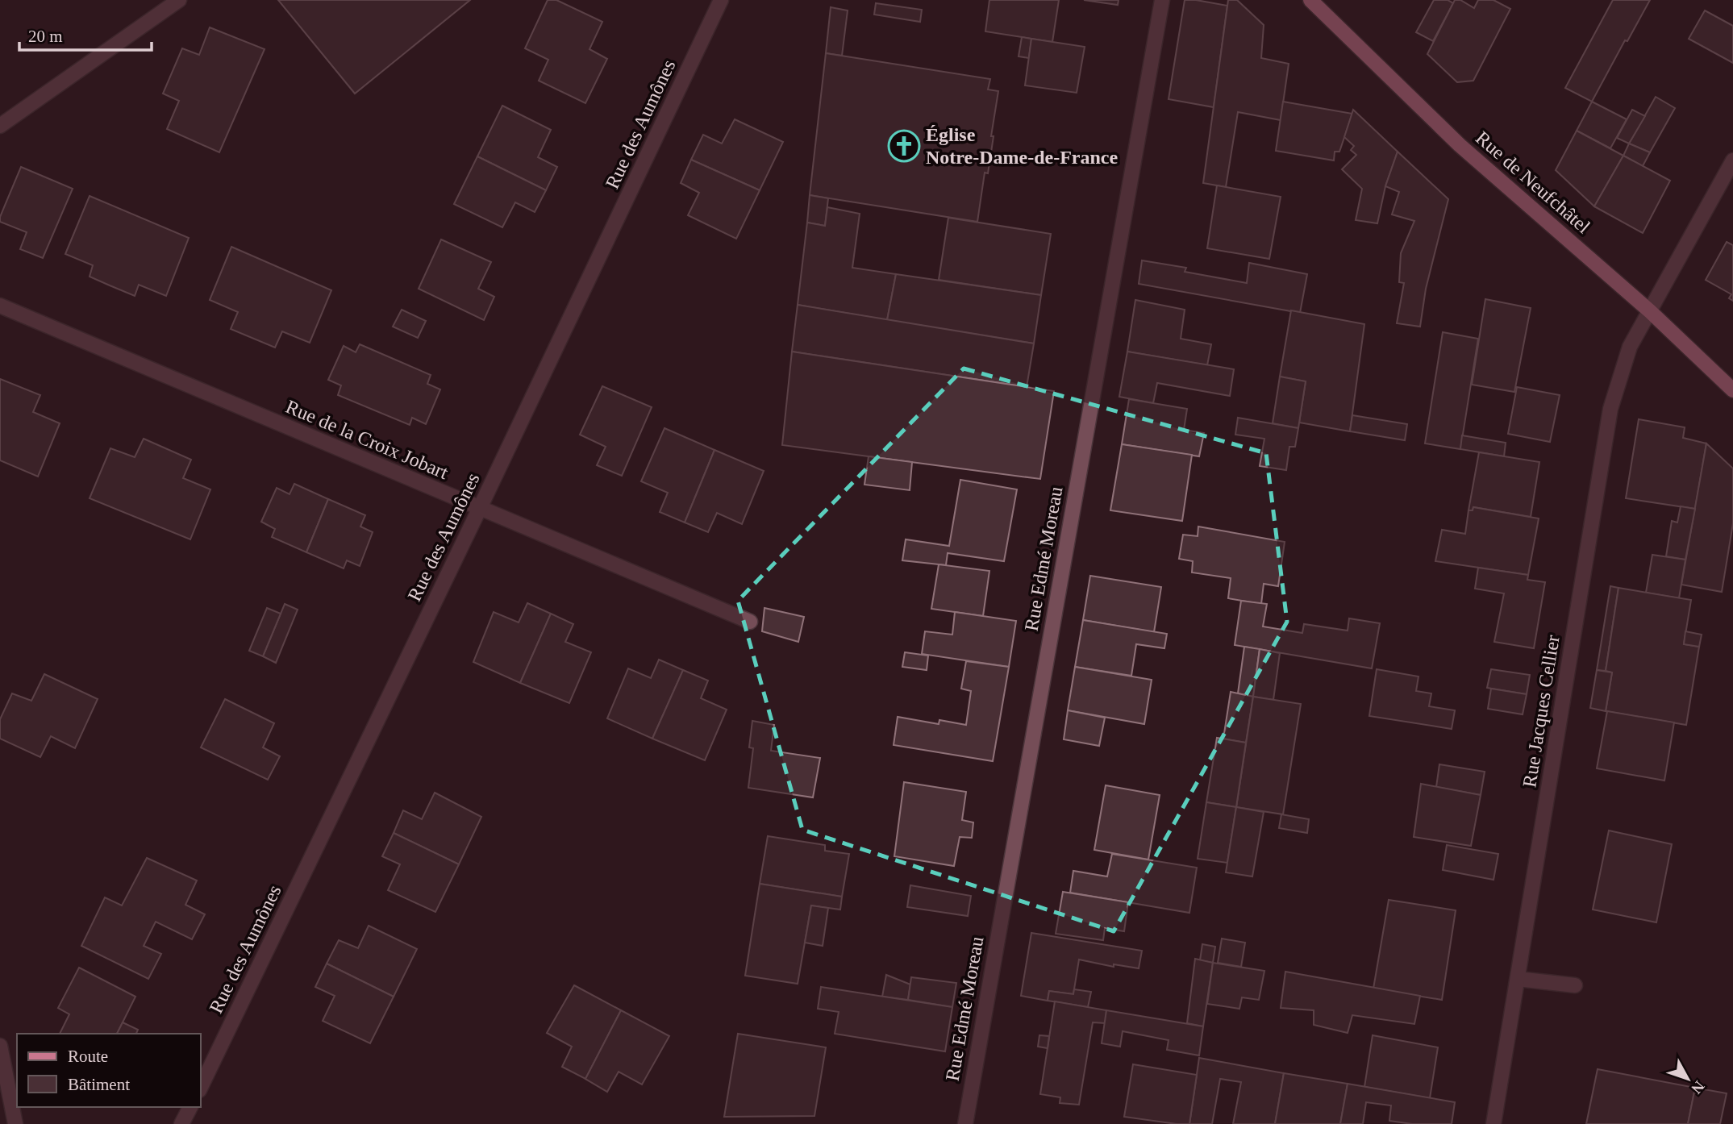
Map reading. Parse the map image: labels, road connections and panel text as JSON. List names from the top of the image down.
{
  "streets": {
    "main road": ["Rue de Neufchâtel"],
    "street": [
      "Rue des Aumônes",
      "Rue de la Croix Jobart",
      "Rue Edmé Moreau",
      "Rue Jacques Cellier"
    ]
  },
  "crossings": [
    ["Rue des Aumônes", "Rue de la Croix Jobart"],
    ["Rue de Neufchâtel", "Rue Jacques Cellier"]
  ],
  "places": {
    "church": ["Église Notre-Dame-de-France"]
  },
  "legend": ["Route", "Bâtiment"],
  "scale_bar": "20 m",
  "north": "bottom right"
}
